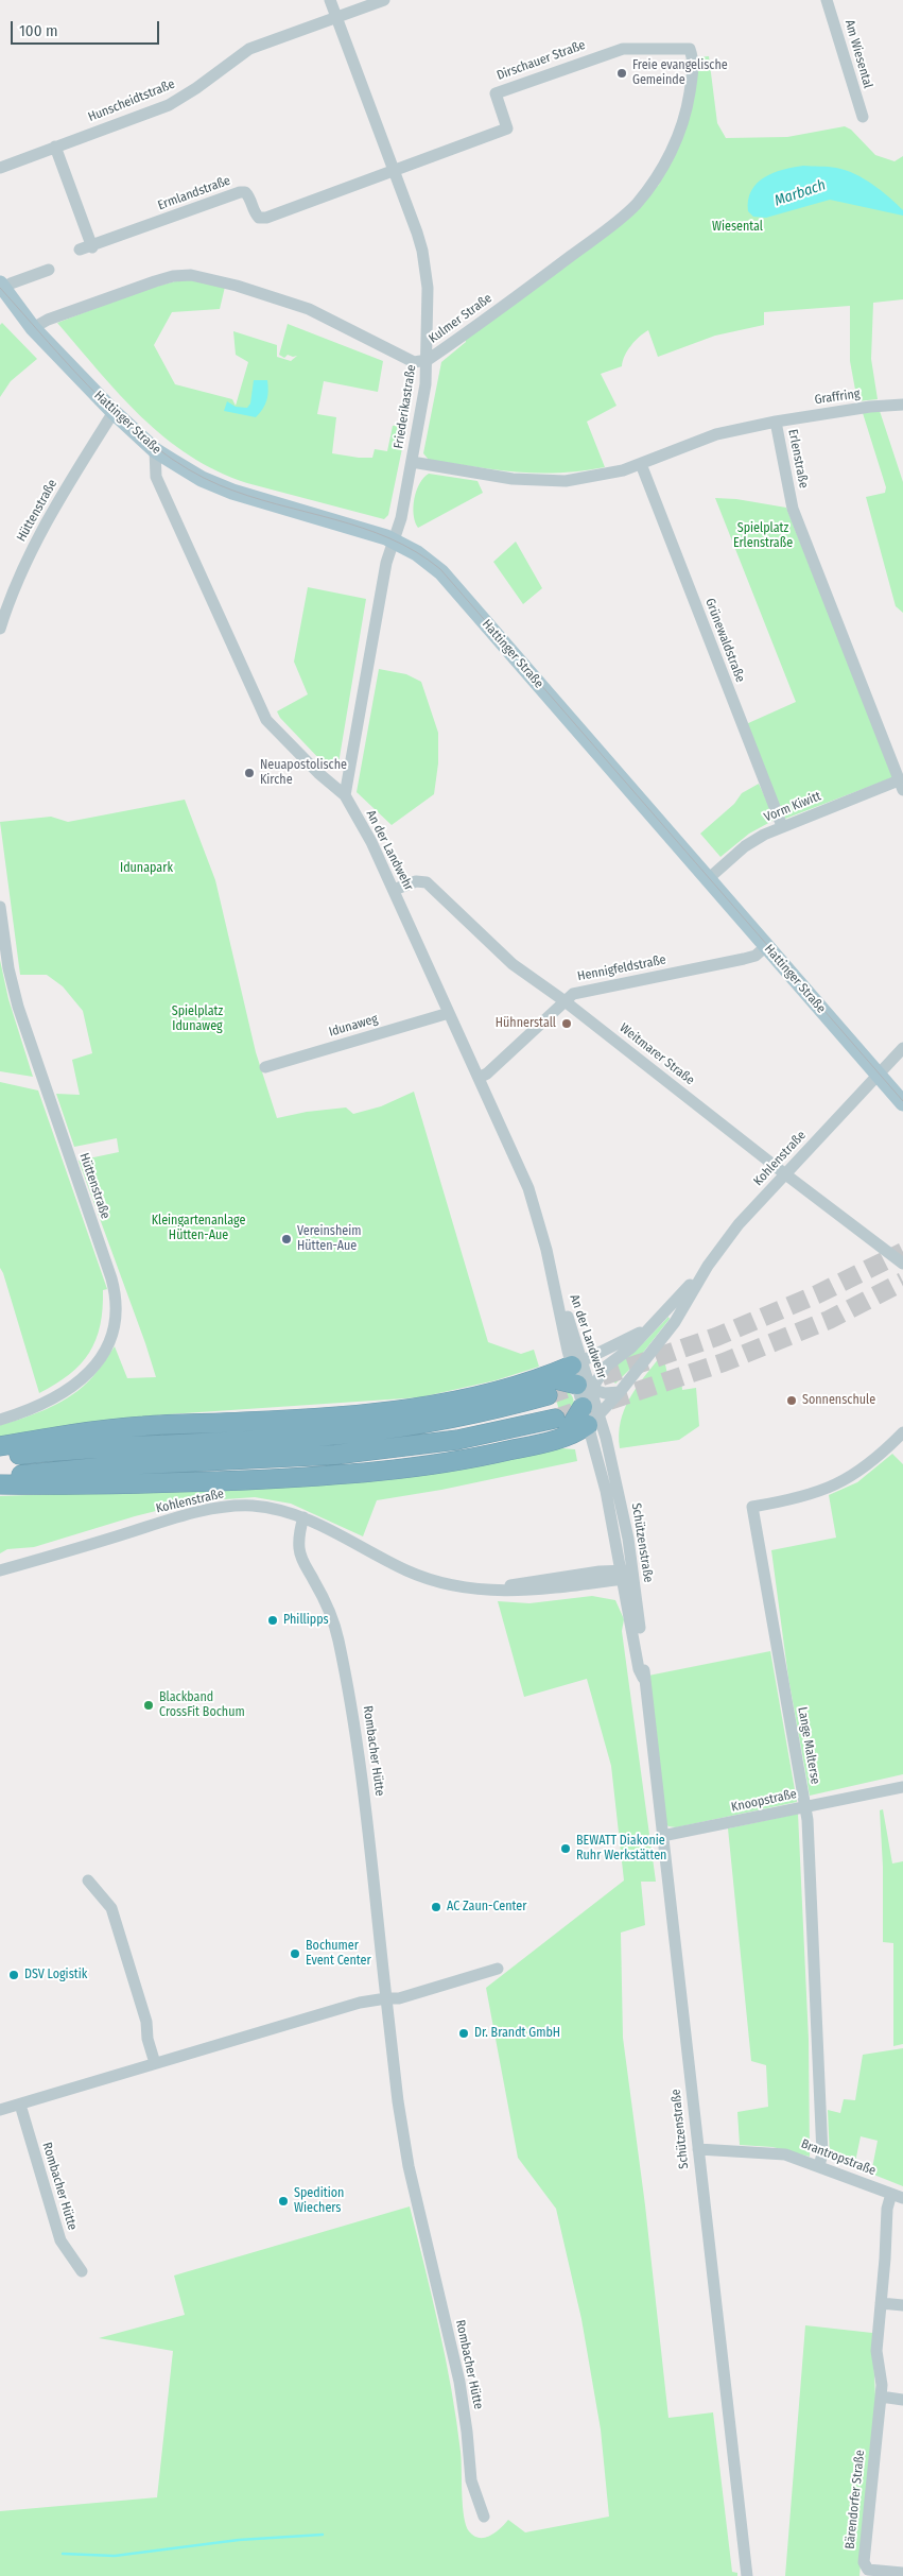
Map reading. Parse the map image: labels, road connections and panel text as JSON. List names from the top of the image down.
{
  "streets": {
    "main road": ["Hattinger Straße"],
    "street": [
      "Am Wiesental",
      "Dirschauer Straße",
      "Hunscheidtstraße",
      "Ermlandstraße",
      "Kulmer Straße",
      "Graffring",
      "Friederikastraße",
      "Erlenstraße",
      "Hüttenstraße",
      "Grünewaldstraße",
      "Vorm Kiwitt",
      "An der Landwehr",
      "Hennigfeldstraße",
      "Idunaweg",
      "Weitmarer Straße",
      "Kohlenstraße",
      "Schützenstraße",
      "Lange Malterse",
      "Rombacher Hütte",
      "Knoopstraße",
      "Brantropstraße",
      "Bärendorfer Straße"
    ]
  },
  "crossings": [
    ["Dirschauer Straße", "Ermlandstraße"],
    ["Dirschauer Straße", "Kulmer Straße"],
    ["Dirschauer Straße", "Friederikastraße"],
    ["Hunscheidtstraße", "Friederikastraße"],
    ["Ermlandstraße", "Friederikastraße"],
    ["Kulmer Straße", "Friederikastraße"],
    ["Kulmer Straße", "Hattinger Straße"],
    ["Graffring", "Erlenstraße"],
    ["Friederikastraße", "Hattinger Straße"],
    ["Friederikastraße", "Erlenstraße"],
    ["Friederikastraße", "An der Landwehr"],
    ["Hattinger Straße", "Hüttenstraße"],
    ["Hattinger Straße", "Vorm Kiwitt"],
    ["Hattinger Straße", "An der Landwehr"],
    ["Hattinger Straße", "Hennigfeldstraße"],
    ["Hattinger Straße", "Kohlenstraße"],
    ["Erlenstraße", "Grünewaldstraße"],
    ["Erlenstraße", "Vorm Kiwitt"],
    ["Grünewaldstraße", "Vorm Kiwitt"],
    ["An der Landwehr", "Hennigfeldstraße"],
    ["An der Landwehr", "Idunaweg"],
    ["An der Landwehr", "Weitmarer Straße"],
    ["An der Landwehr", "Kohlenstraße"],
    ["An der Landwehr", "Schützenstraße"],
    ["Hennigfeldstraße", "Weitmarer Straße"],
    ["Weitmarer Straße", "Kohlenstraße"],
    ["Kohlenstraße", "Schützenstraße"],
    ["Kohlenstraße", "Rombacher Hütte"],
    ["Schützenstraße", "Knoopstraße"],
    ["Schützenstraße", "Brantropstraße"],
    ["Lange Malterse", "Knoopstraße"],
    ["Lange Malterse", "Brantropstraße"],
    ["Brantropstraße", "Bärendorfer Straße"]
  ],
  "water": ["Marbach"],
  "parks": [
    "Wiesental",
    "Spielplatz Erlenstraße",
    "Idunapark",
    "Spielplatz Idunaweg",
    "Kleingartenanlage Hütten-Aue"
  ],
  "places": [
    "Freie evangelische Gemeinde",
    "Neuapostolische Kirche",
    "Hühnerstall",
    "Vereinsheim Hütten-Aue",
    "Sonnenschule",
    "Phillipps",
    "Blackband CrossFit Bochum",
    "BEWATT Diakonie Ruhr Werkstätten",
    "AC Zaun-Center",
    "Bochumer Event Center",
    "DSV Logistik",
    "Dr. Brandt GmbH",
    "Spedition Wiechers"
  ],
  "scale_bar": "100 m"
}
